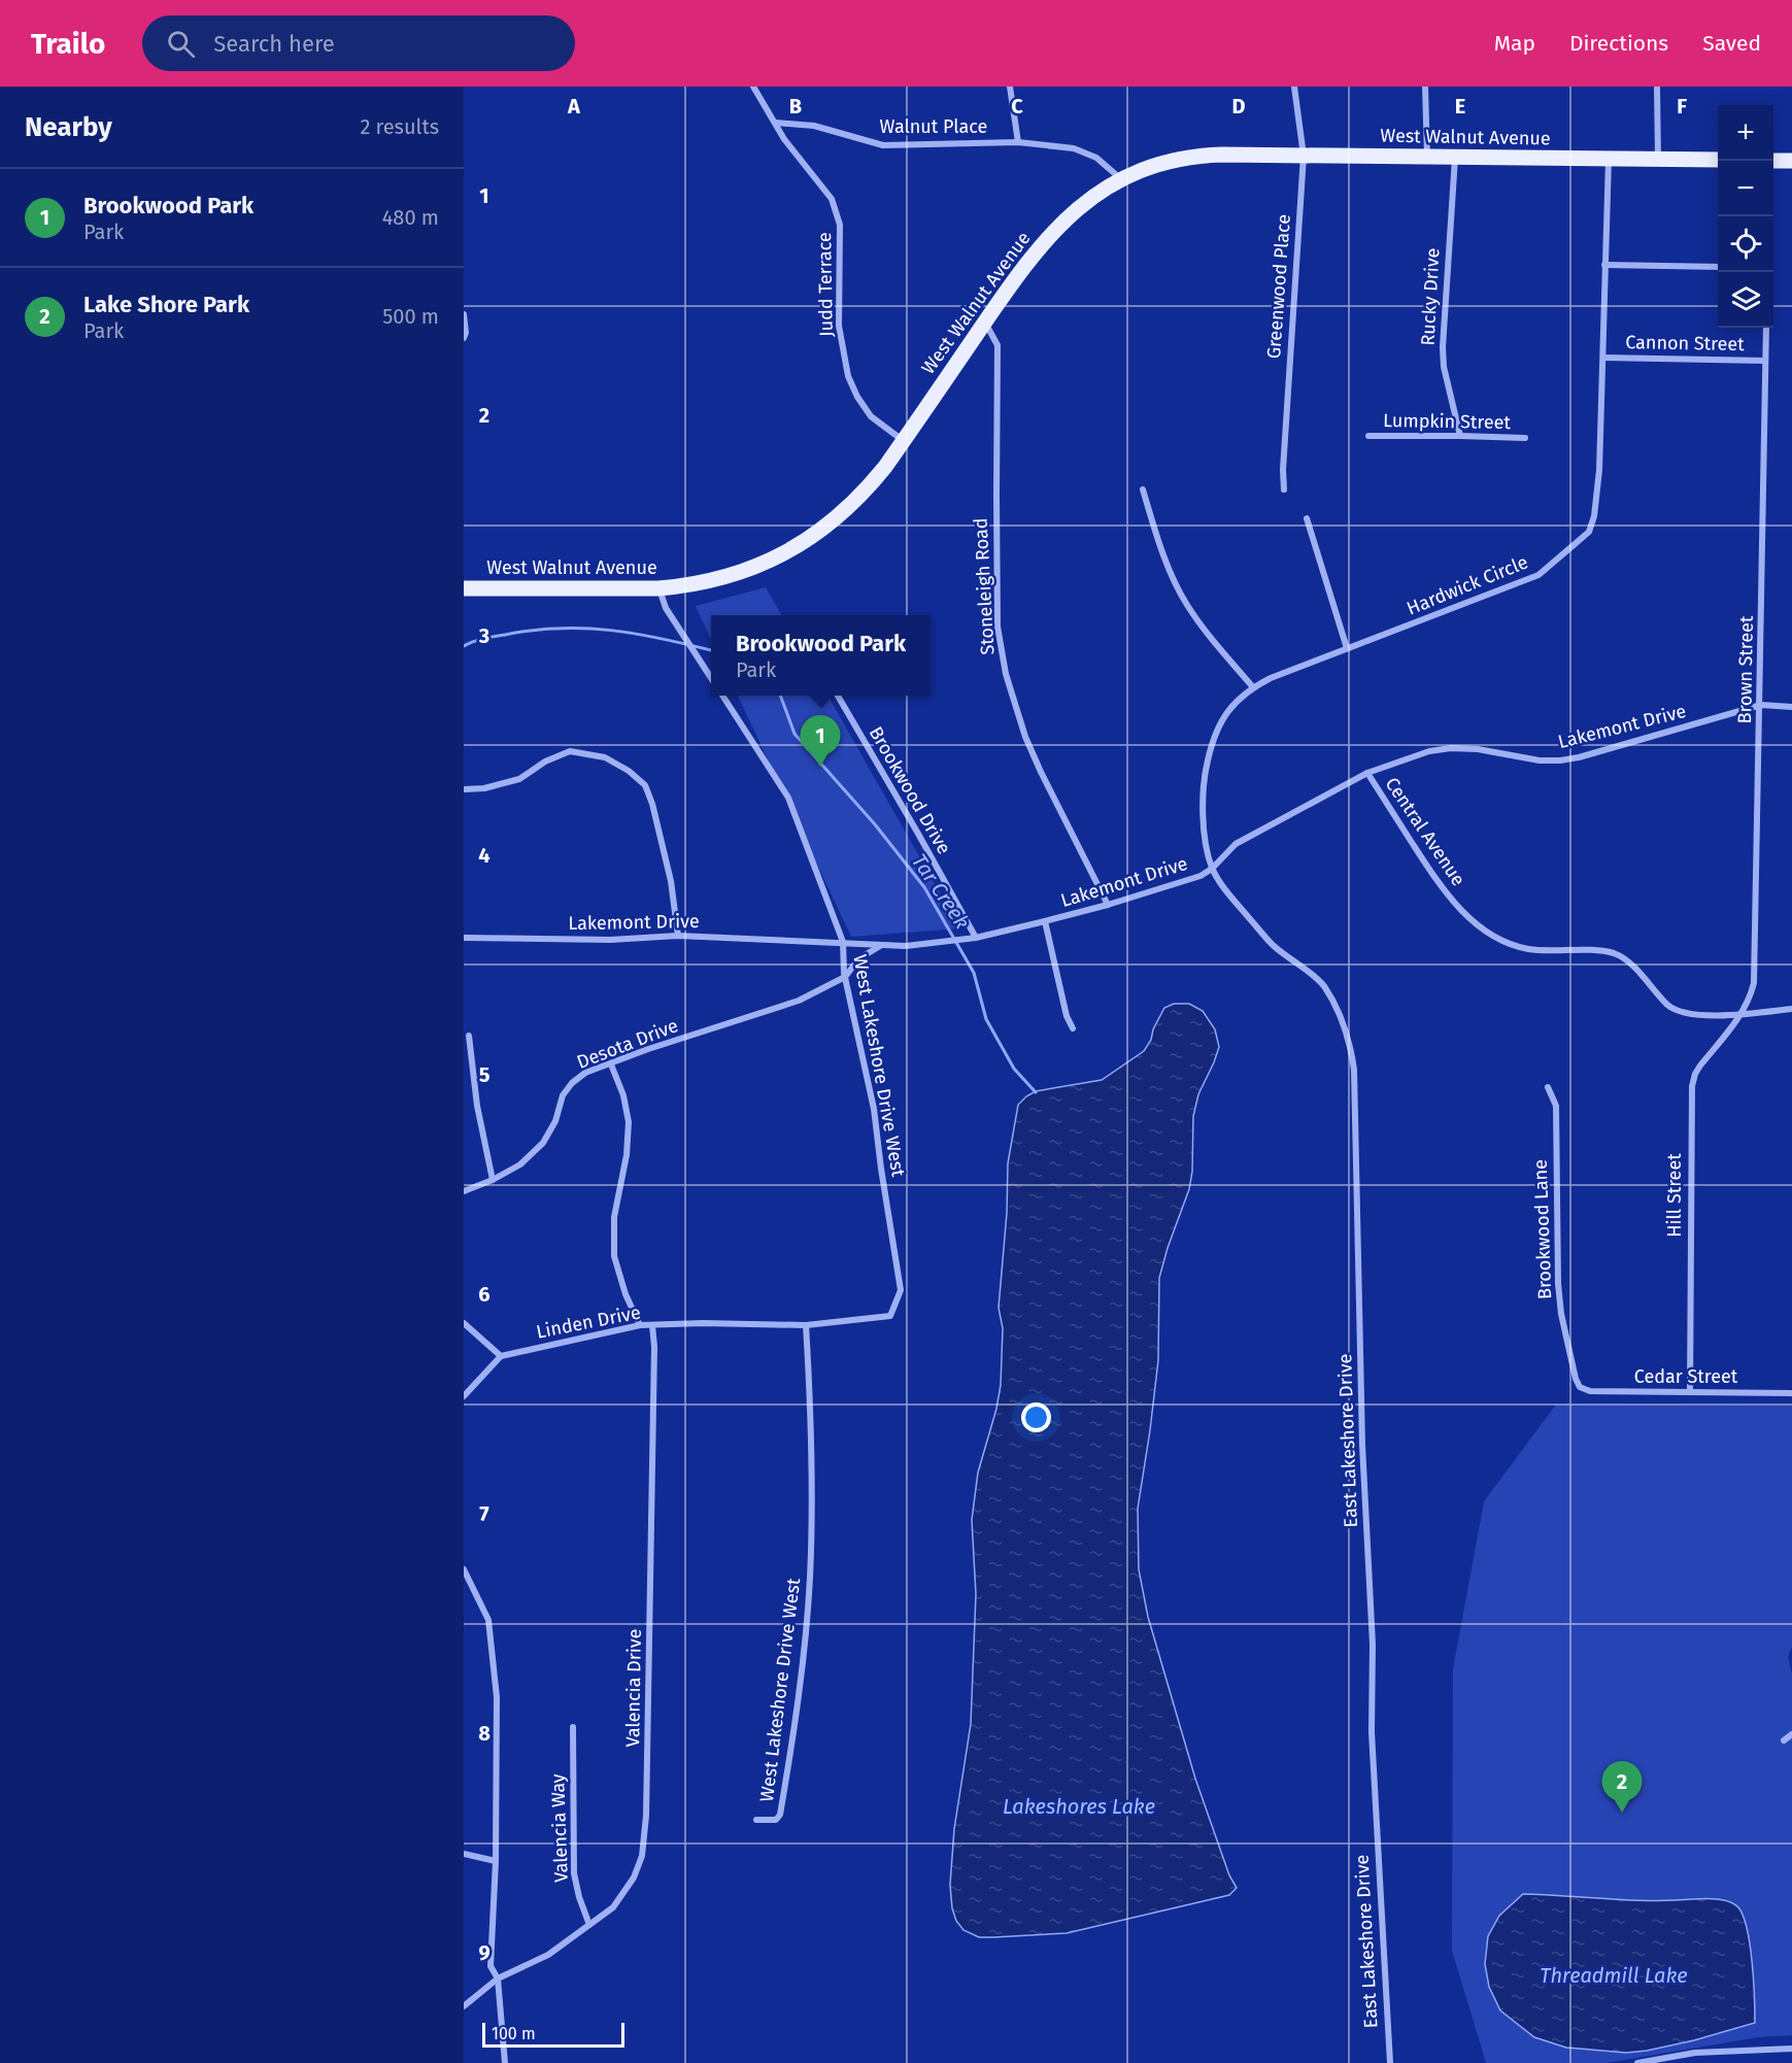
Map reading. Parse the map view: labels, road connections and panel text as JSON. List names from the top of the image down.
{
  "streets": {
    "main road": ["West Walnut Avenue"],
    "street": [
      "Walnut Place",
      "Judd Terrace",
      "Greenwood Place",
      "Rucky Drive",
      "Cannon Street",
      "Lumpkin Street",
      "Hardwick Circle",
      "Stoneleigh Road",
      "Brown Street",
      "Lakemont Drive",
      "Brookwood Drive",
      "Central Avenue",
      "Desota Drive",
      "West Lakeshore Drive West",
      "Hill Street",
      "Brookwood Lane",
      "Linden Drive",
      "Cedar Street",
      "East Lakeshore Drive",
      "Valencia Drive",
      "Valencia Way"
    ]
  },
  "crossings": [
    ["Walnut Place", "West Walnut Avenue"],
    ["Walnut Place", "Judd Terrace"],
    ["West Walnut Avenue", "Judd Terrace"],
    ["West Walnut Avenue", "Greenwood Place"],
    ["West Walnut Avenue", "Rucky Drive"],
    ["West Walnut Avenue", "Hardwick Circle"],
    ["West Walnut Avenue", "Stoneleigh Road"],
    ["Rucky Drive", "Lumpkin Street"],
    ["Cannon Street", "Hardwick Circle"],
    ["Cannon Street", "Brown Street"],
    ["Hardwick Circle", "Lakemont Drive"],
    ["Hardwick Circle", "East Lakeshore Drive"],
    ["Stoneleigh Road", "Lakemont Drive"],
    ["Brown Street", "Lakemont Drive"],
    ["Brown Street", "Central Avenue"],
    ["Brown Street", "Hill Street"],
    ["Lakemont Drive", "Brookwood Drive"],
    ["Lakemont Drive", "Central Avenue"],
    ["Lakemont Drive", "West Lakeshore Drive West"],
    ["Lakemont Drive", "East Lakeshore Drive"],
    ["Central Avenue", "Hill Street"],
    ["Desota Drive", "West Lakeshore Drive West"],
    ["West Lakeshore Drive West", "Linden Drive"],
    ["Hill Street", "Cedar Street"],
    ["Brookwood Lane", "Cedar Street"],
    ["Linden Drive", "Valencia Drive"],
    ["Valencia Drive", "Valencia Way"]
  ],
  "water": ["Tar Creek", "Lakeshores Lake", "Threadmill Lake"],
  "scale_bar": "100 m",
  "page": {
    "header": "Trailo",
    "search": "Search here",
    "nav": ["Map", "Directions", "Saved"],
    "heading": ["Nearby", "2 results"],
    "map_buttons": ["+", "−"],
    "list": [
      {
        "mark": "1",
        "name": "Brookwood Park",
        "note": "Park",
        "value": "480 m"
      },
      {
        "mark": "2",
        "name": "Lake Shore Park",
        "note": "Park",
        "value": "500 m"
      }
    ],
    "popup": ["Brookwood Park", "Park"],
    "pins": ["1", "2"],
    "scale": "100 m"
  },
  "grid": {
    "columns": [
      "A",
      "B",
      "C",
      "D",
      "E",
      "F"
    ],
    "rows": [
      "1",
      "2",
      "3",
      "4",
      "5",
      "6",
      "7",
      "8",
      "9"
    ]
  }
}
